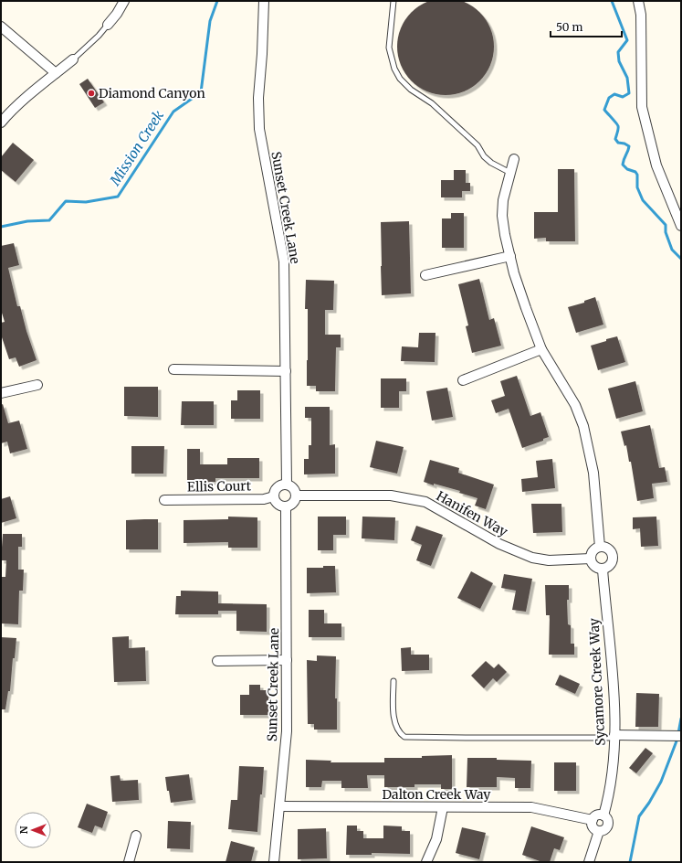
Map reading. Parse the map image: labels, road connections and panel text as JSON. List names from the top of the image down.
{
  "streets": {
    "street": [
      "Sunset Creek Lane",
      "Ellis Court",
      "Hanifen Way",
      "Sycamore Creek Way",
      "Dalton Creek Way"
    ]
  },
  "crossings": [
    ["Sunset Creek Lane", "Ellis Court"],
    ["Sunset Creek Lane", "Hanifen Way"],
    ["Sunset Creek Lane", "Dalton Creek Way"],
    ["Ellis Court", "Hanifen Way"],
    ["Hanifen Way", "Sycamore Creek Way"],
    ["Sycamore Creek Way", "Dalton Creek Way"]
  ],
  "water": ["Mission Creek"],
  "places": ["Diamond Canyon"],
  "scale_bar": "50 m",
  "north": "left"
}
